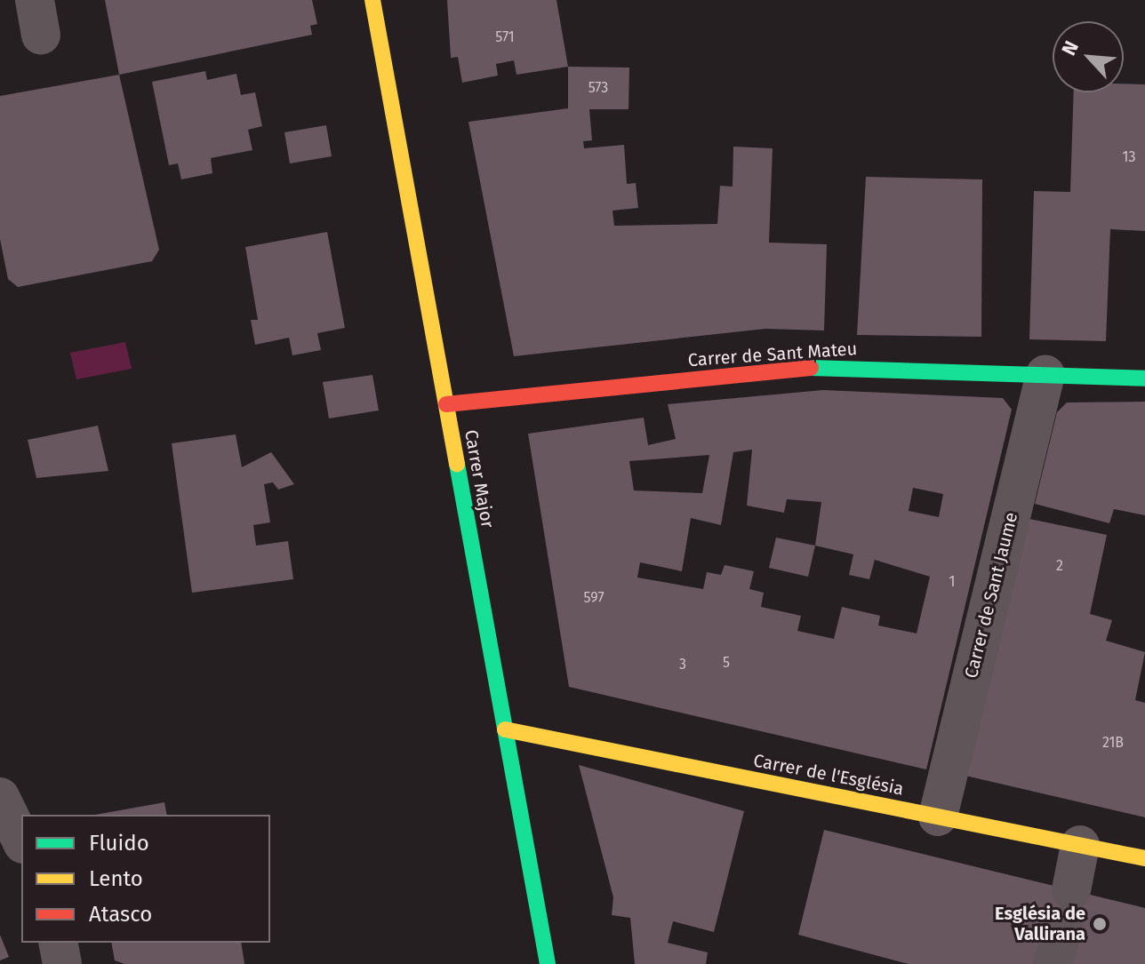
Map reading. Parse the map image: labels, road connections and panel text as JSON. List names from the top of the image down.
{
  "streets": {
    "street": [
      "Carrer de Sant Mateu",
      "Carrer Major",
      "Carrer de Sant Jaume",
      "Carrer de l'Església"
    ]
  },
  "crossings": [
    ["Carrer de Sant Mateu", "Carrer Major"],
    ["Carrer de Sant Mateu", "Carrer de Sant Jaume"],
    ["Carrer Major", "Carrer de l'Església"],
    ["Carrer de Sant Jaume", "Carrer de l'Església"]
  ],
  "places": ["Església de Vallirana"],
  "house_numbers": [
    "571",
    "573",
    "13",
    "2",
    "1",
    "597",
    "5",
    "3",
    "21B"
  ],
  "legend": ["Fluido", "Lento", "Atasco"],
  "north": "top left"
}
